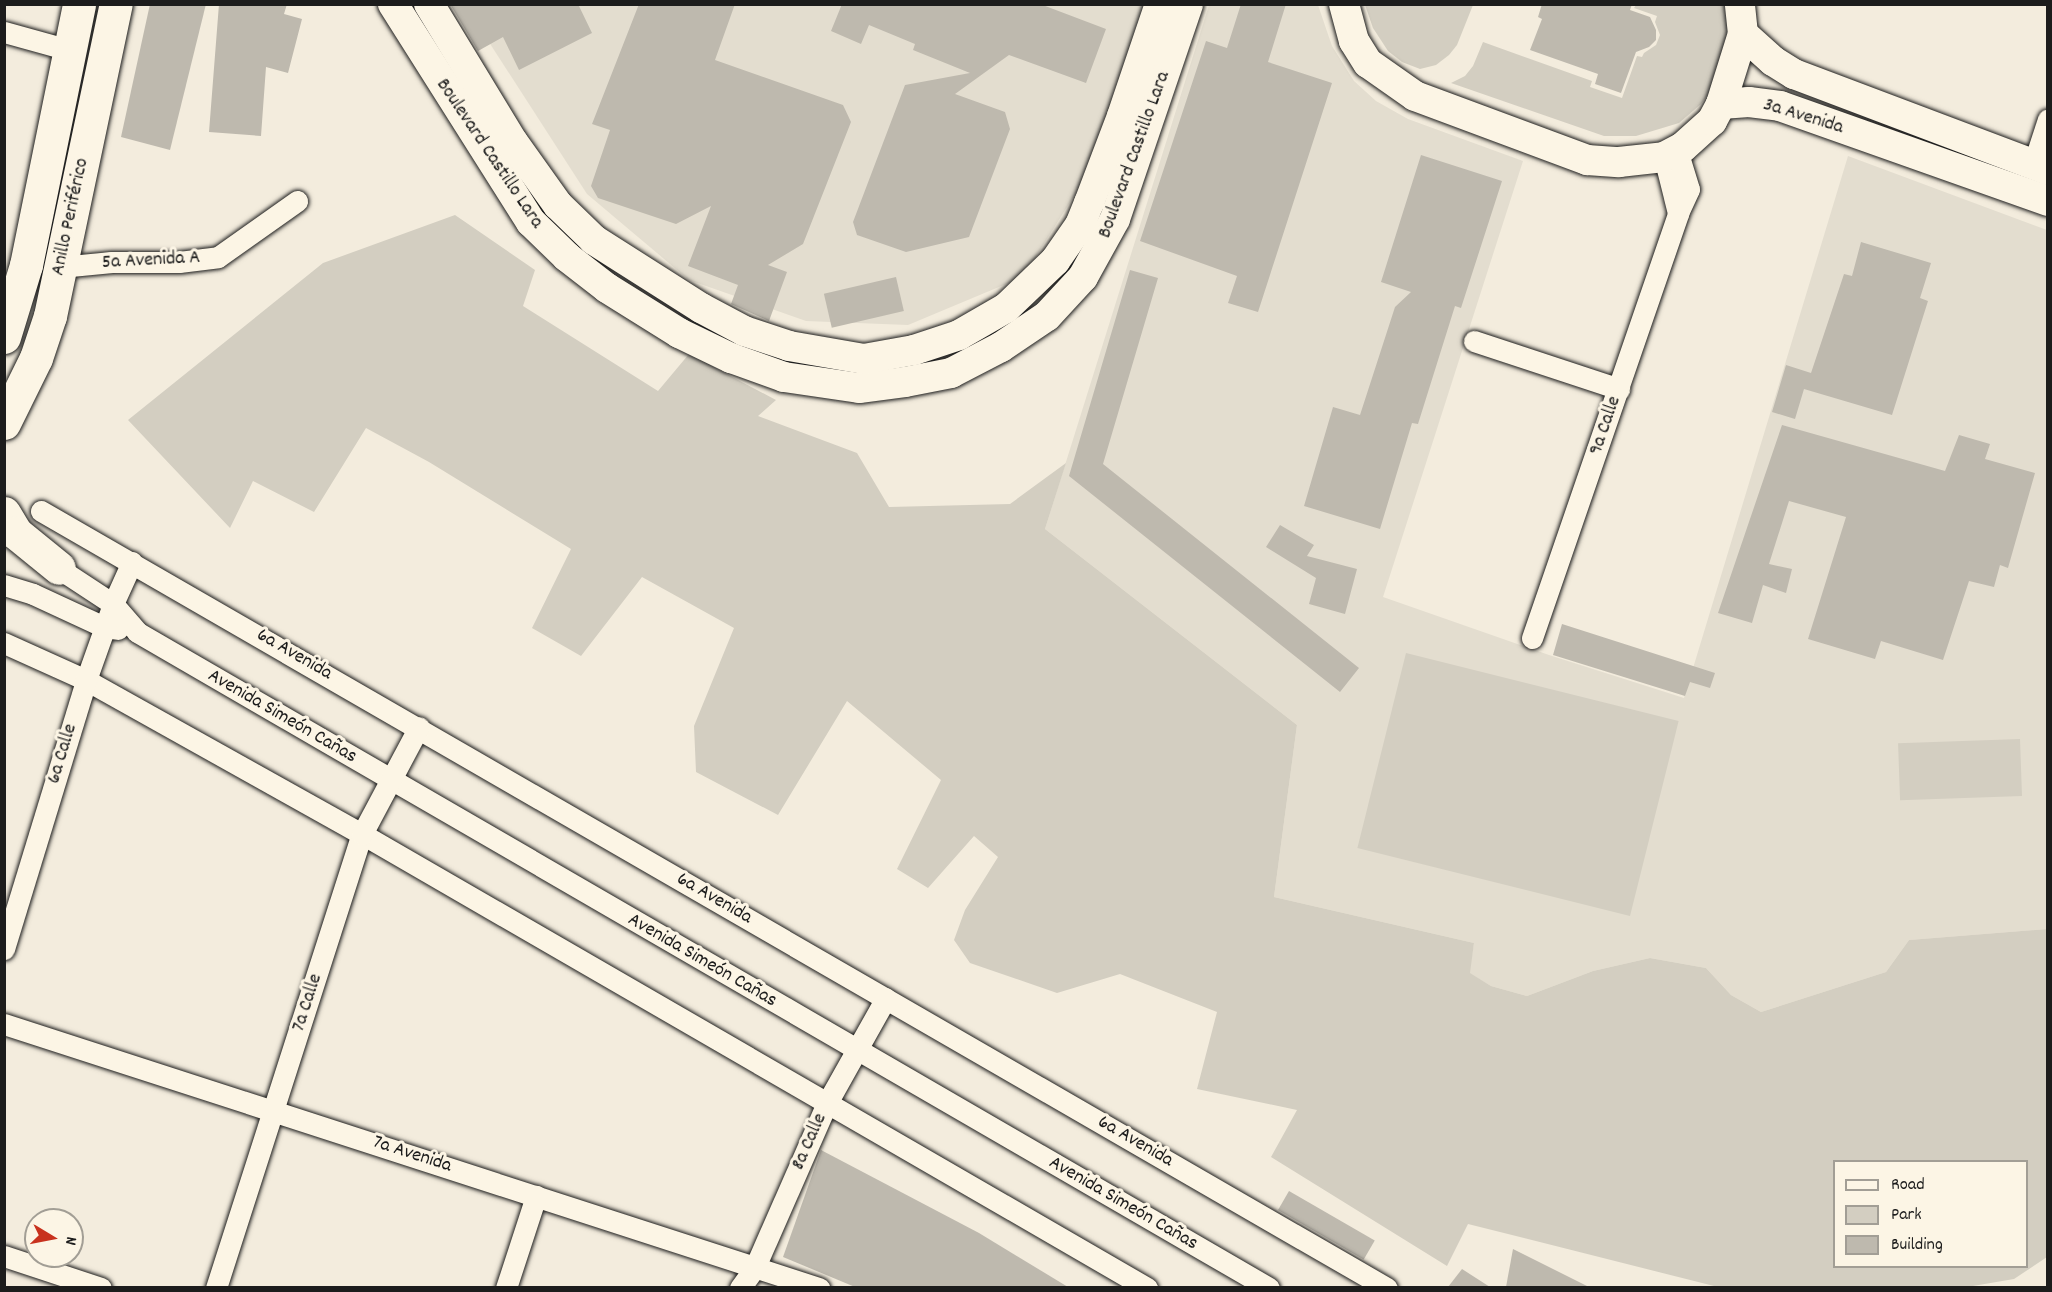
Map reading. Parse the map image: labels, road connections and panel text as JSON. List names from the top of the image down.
{
  "streets": {
    "highway": ["Anillo Periférico"],
    "street": [
      "3a Avenida",
      "Boulevard Castillo Lara",
      "5a Avenida A",
      "9a Calle",
      "6a Avenida",
      "Avenida Simeón Cañas",
      "6a Calle",
      "7a Calle",
      "8a Calle",
      "7a Avenida"
    ]
  },
  "crossings": [
    ["Anillo Periférico", "5a Avenida A"],
    ["6a Avenida", "6a Calle"],
    ["6a Avenida", "7a Calle"],
    ["6a Avenida", "8a Calle"],
    ["Avenida Simeón Cañas", "6a Calle"],
    ["Avenida Simeón Cañas", "7a Calle"],
    ["Avenida Simeón Cañas", "8a Calle"],
    ["7a Calle", "7a Avenida"],
    ["8a Calle", "7a Avenida"]
  ],
  "legend": ["Road", "Park", "Building"],
  "north": "right"
}
